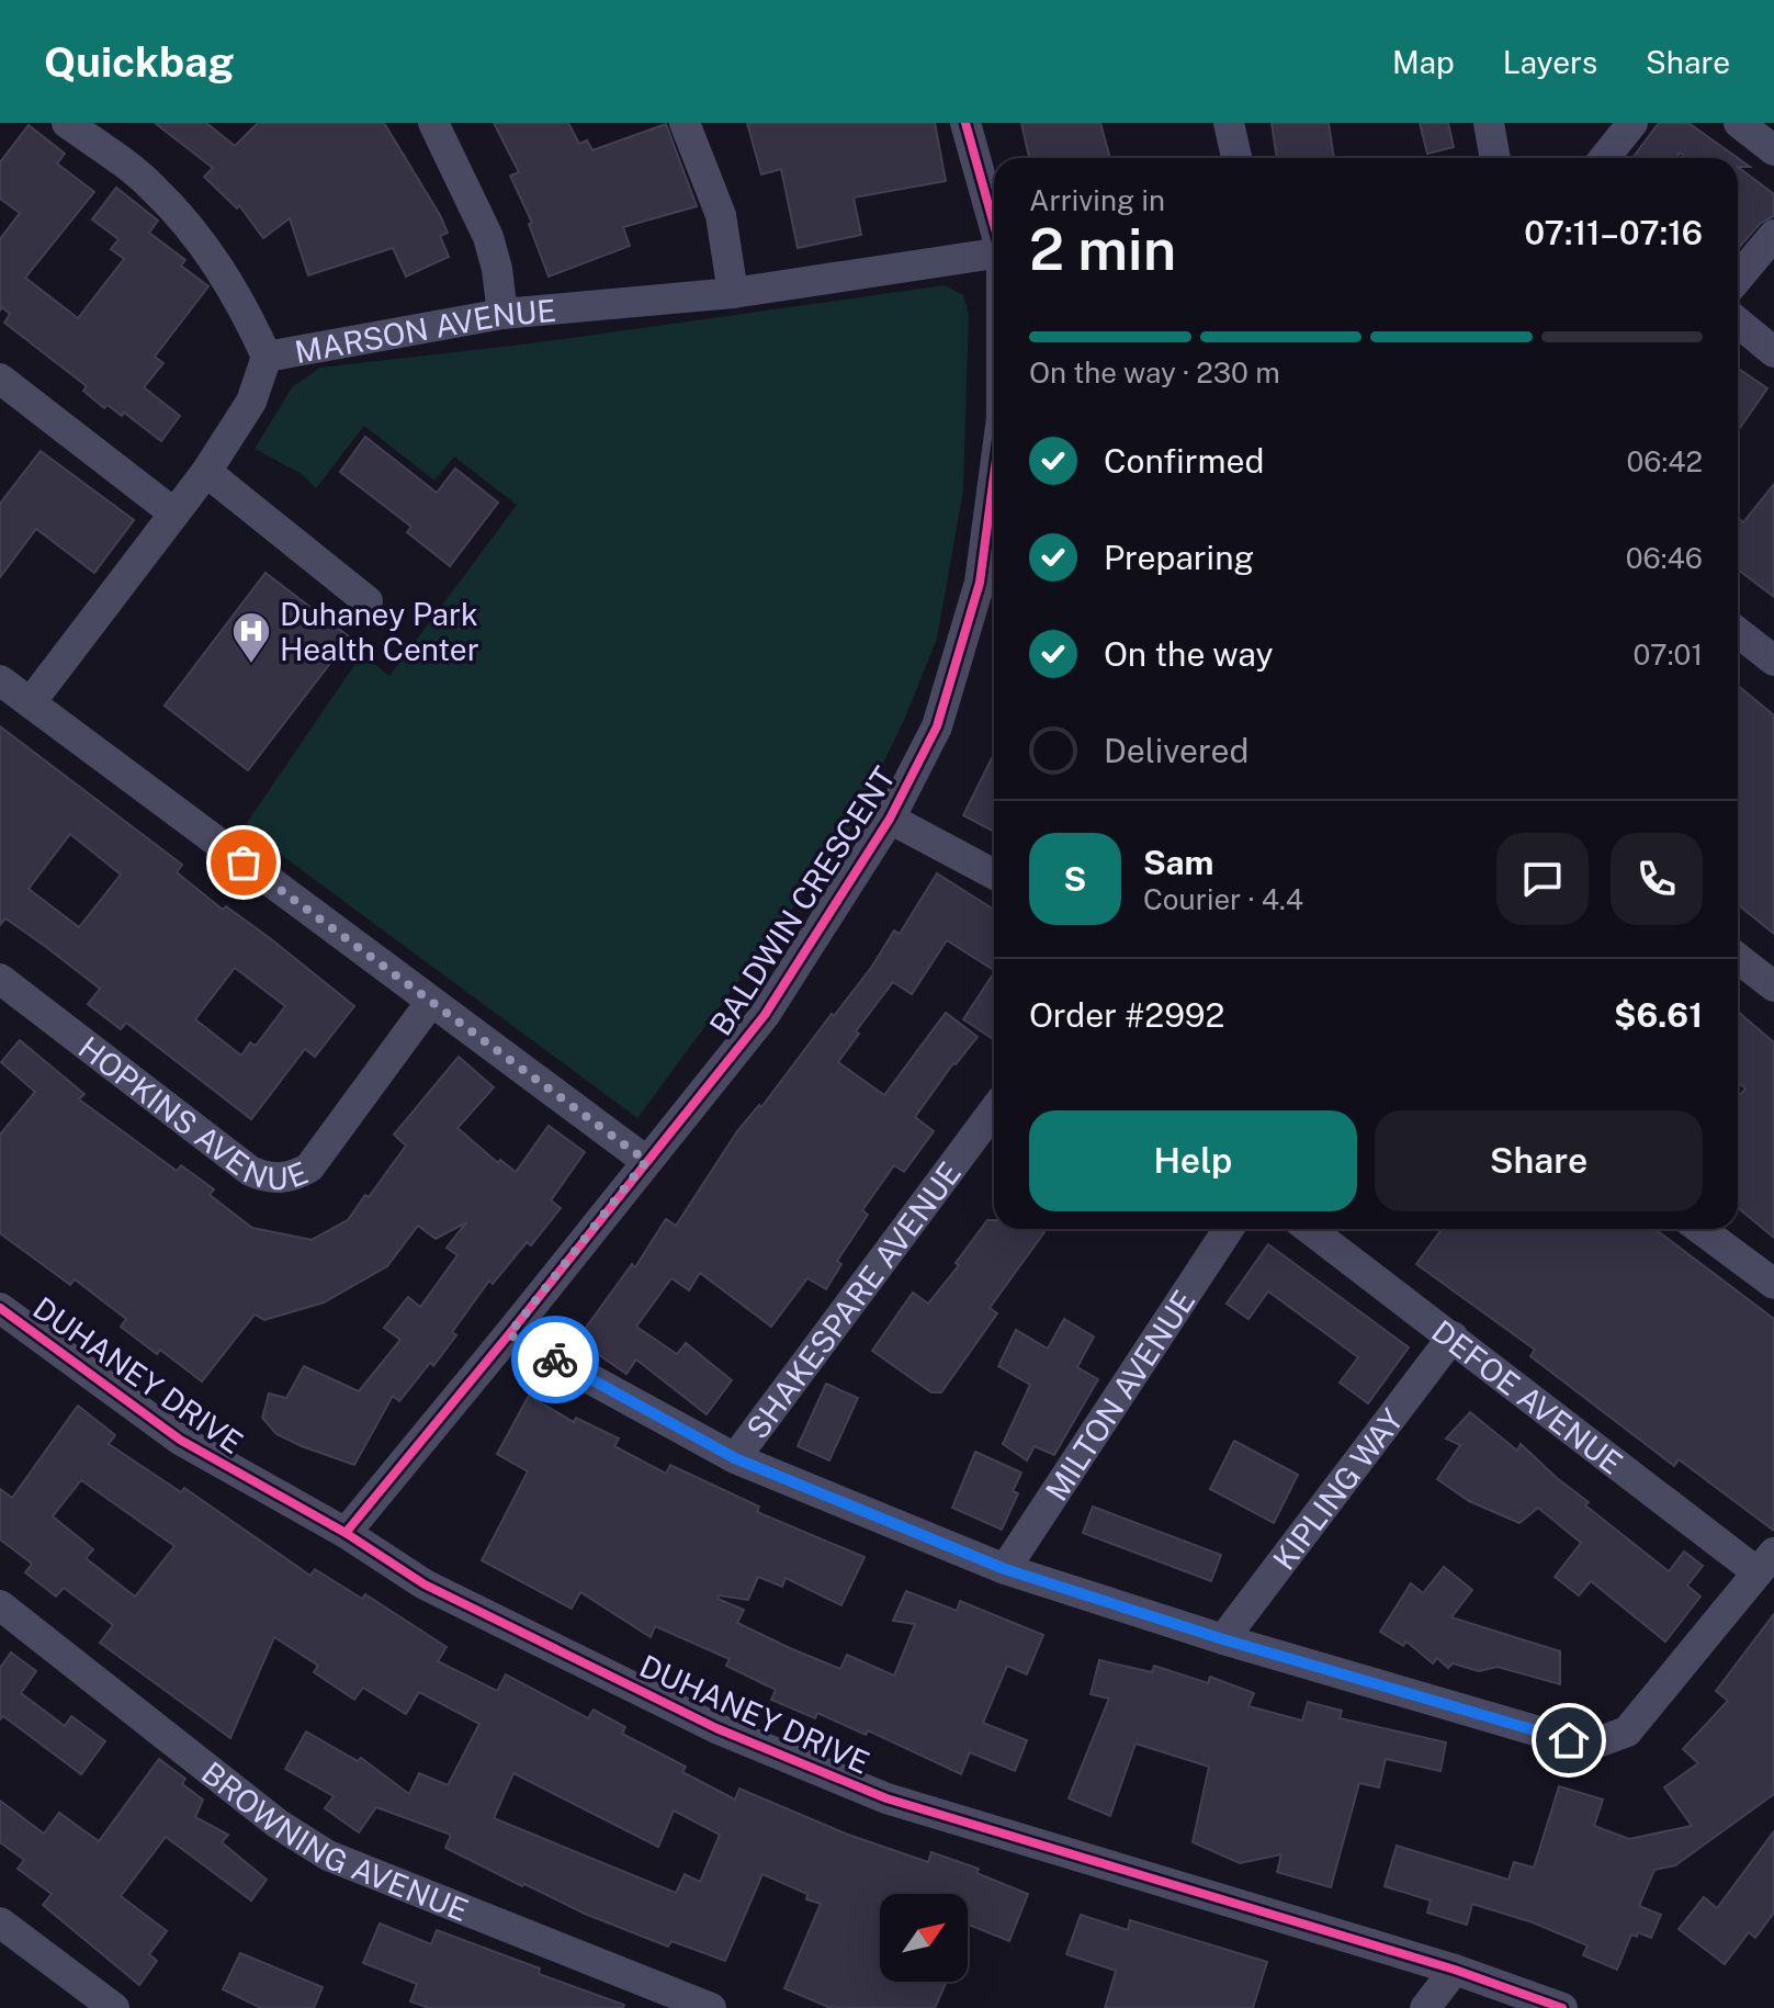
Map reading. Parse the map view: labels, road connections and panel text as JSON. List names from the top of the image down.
{
  "streets": {
    "street": [
      "MARSON AVENUE",
      "BALDWIN CRESCENT",
      "HOPKINS AVENUE",
      "SHAKESPARE AVENUE",
      "DUHANEY DRIVE",
      "MILTON AVENUE",
      "DEFOE AVENUE",
      "KIPLING WAY",
      "BROWNING AVENUE"
    ]
  },
  "crossings": [
    ["BALDWIN CRESCENT", "DUHANEY DRIVE"],
    ["DEFOE AVENUE", "KIPLING WAY"]
  ],
  "places": {
    "hospital": ["Duhaney Park Health Center"]
  },
  "north": "top right",
  "page": {
    "header": "Quickbag",
    "nav": ["Map", "Layers", "Share"],
    "heading": ["2 min", "Arriving in", "07:11–07:16"],
    "panel": [
      "Sam",
      "Courier · 4.4",
      "Order #2992",
      "$6.61"
    ],
    "bar": "On the way · 230 m",
    "list": [
      ["Confirmed", "06:42"],
      ["Preparing", "06:46"],
      ["On the way", "07:01"],
      "Delivered"
    ],
    "round": "S",
    "buttons": ["Help", "Share"]
  }
}
